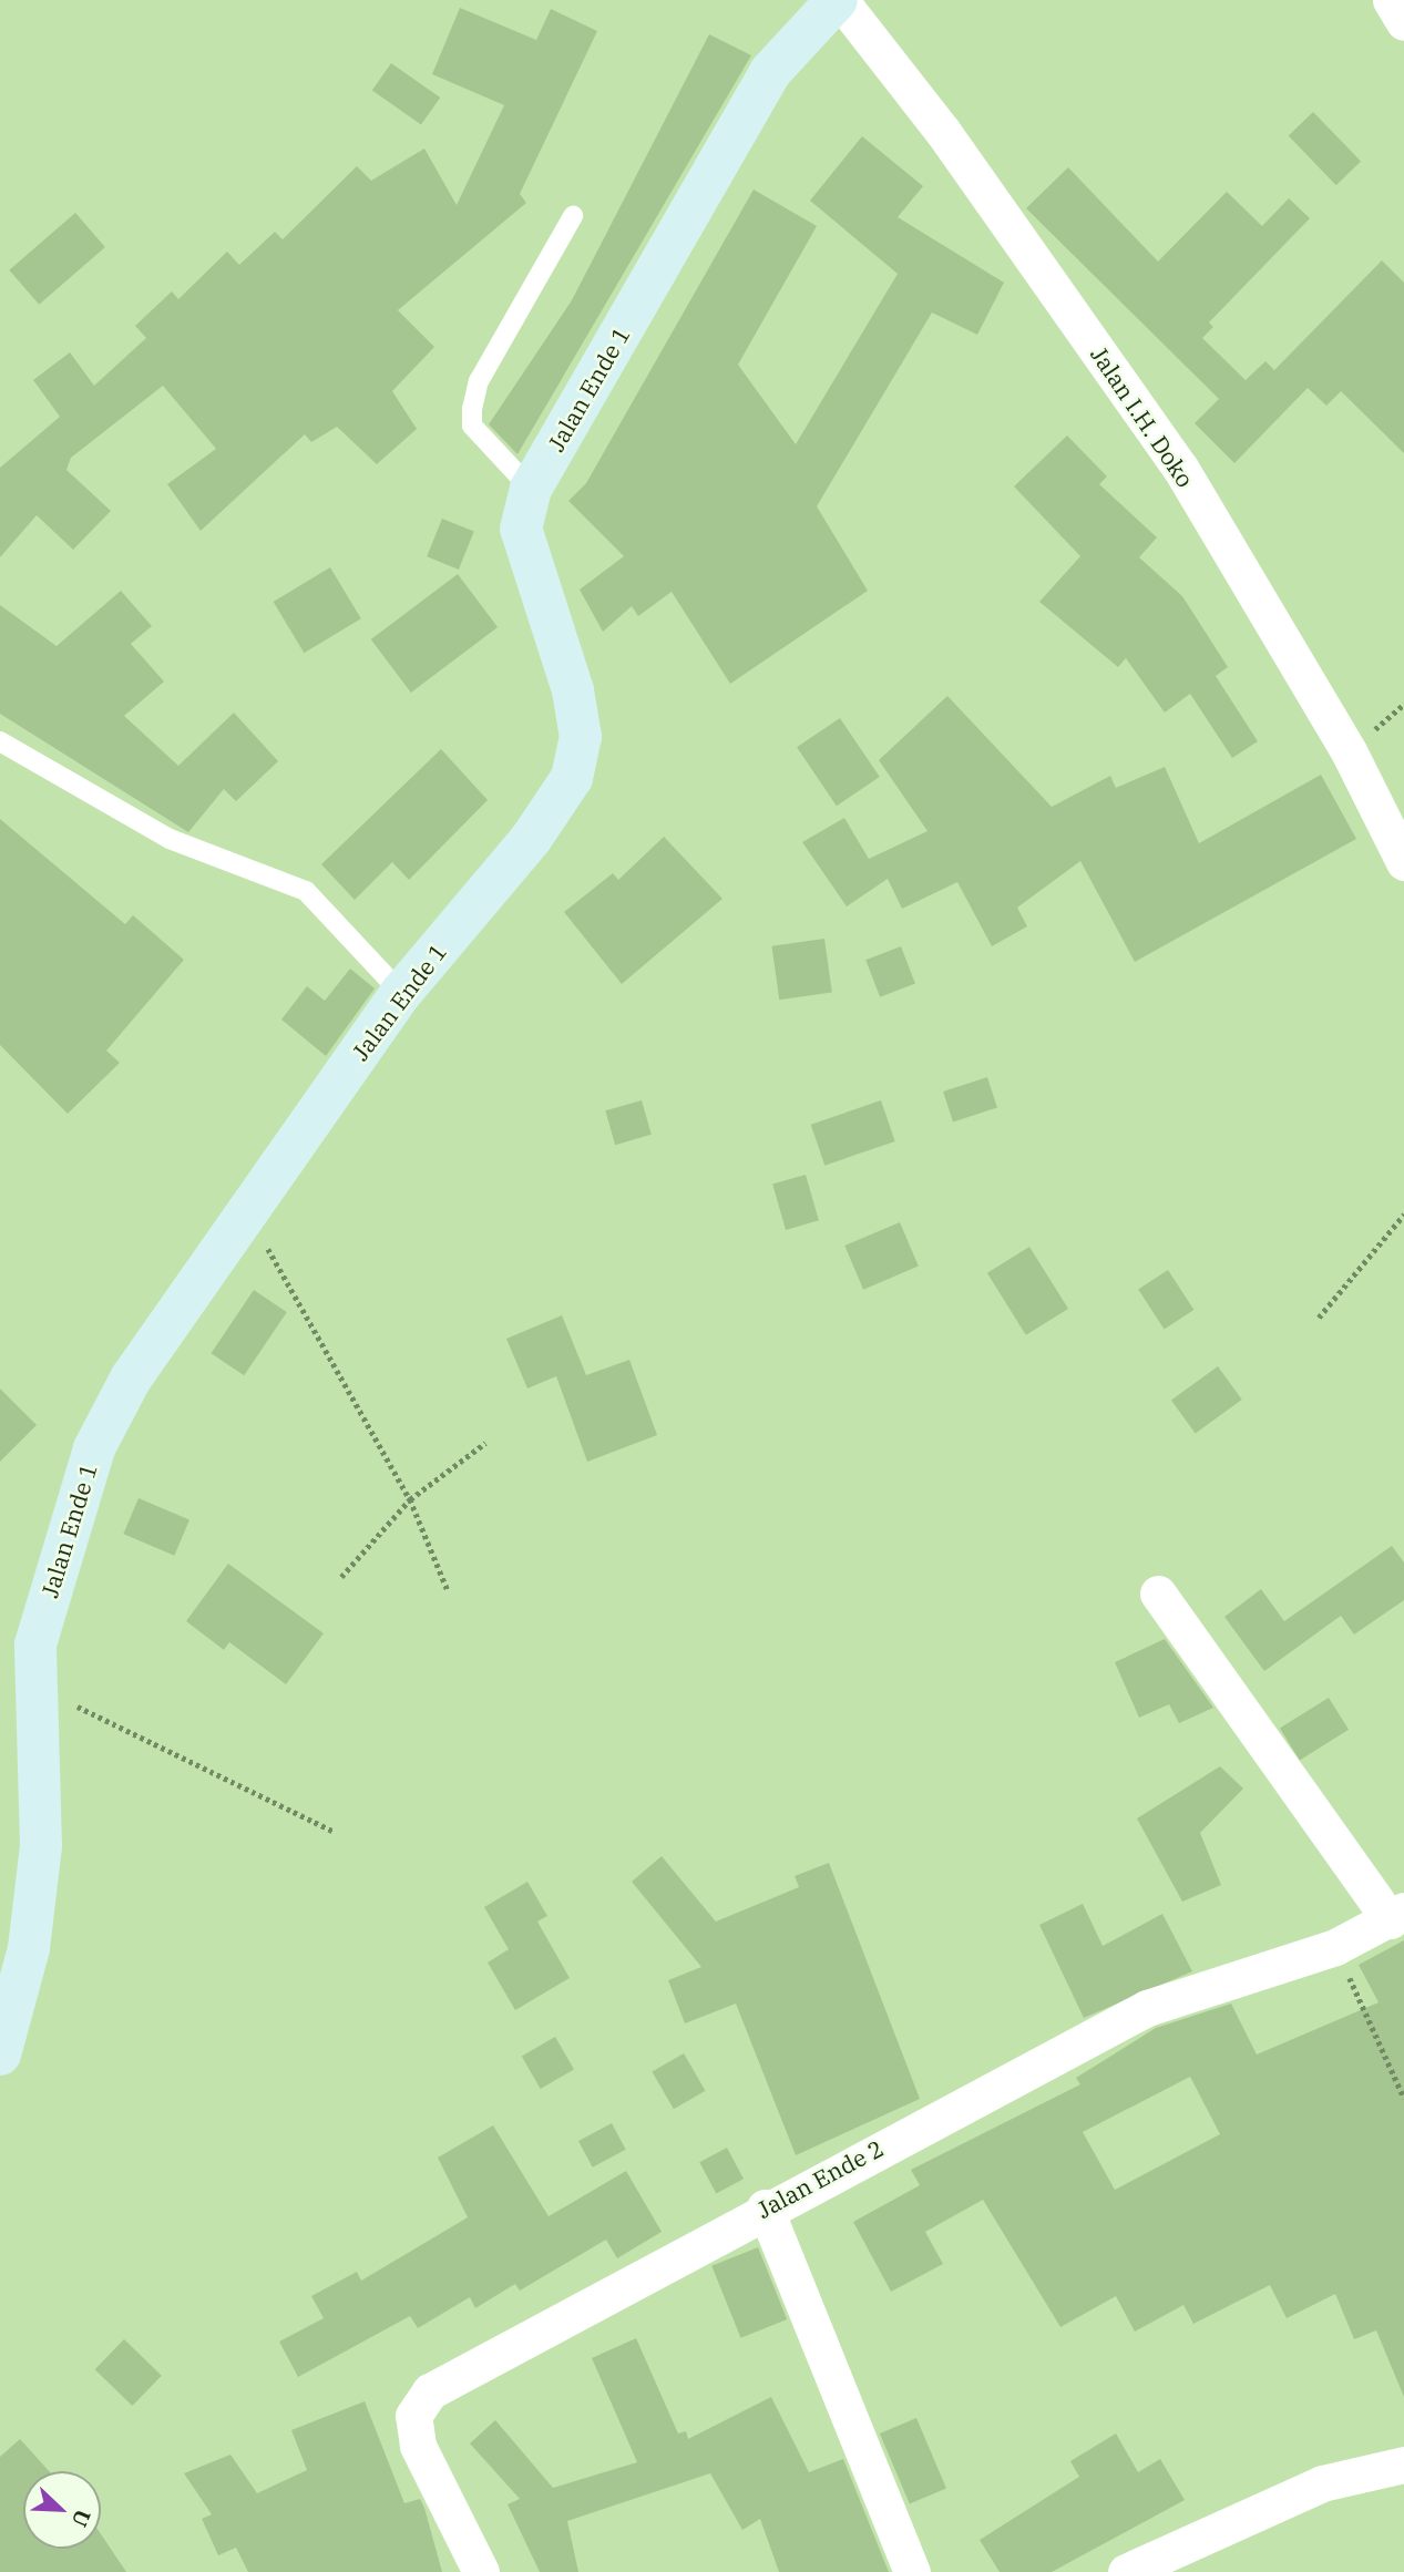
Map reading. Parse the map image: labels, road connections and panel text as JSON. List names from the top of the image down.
{
  "streets": {
    "street": ["Jalan Ende 1", "Jalan I.H. Doko", "Jalan Ende 2"]
  },
  "crossings": [
    ["Jalan Ende 1", "Jalan I.H. Doko"]
  ],
  "north": "bottom right"
}
